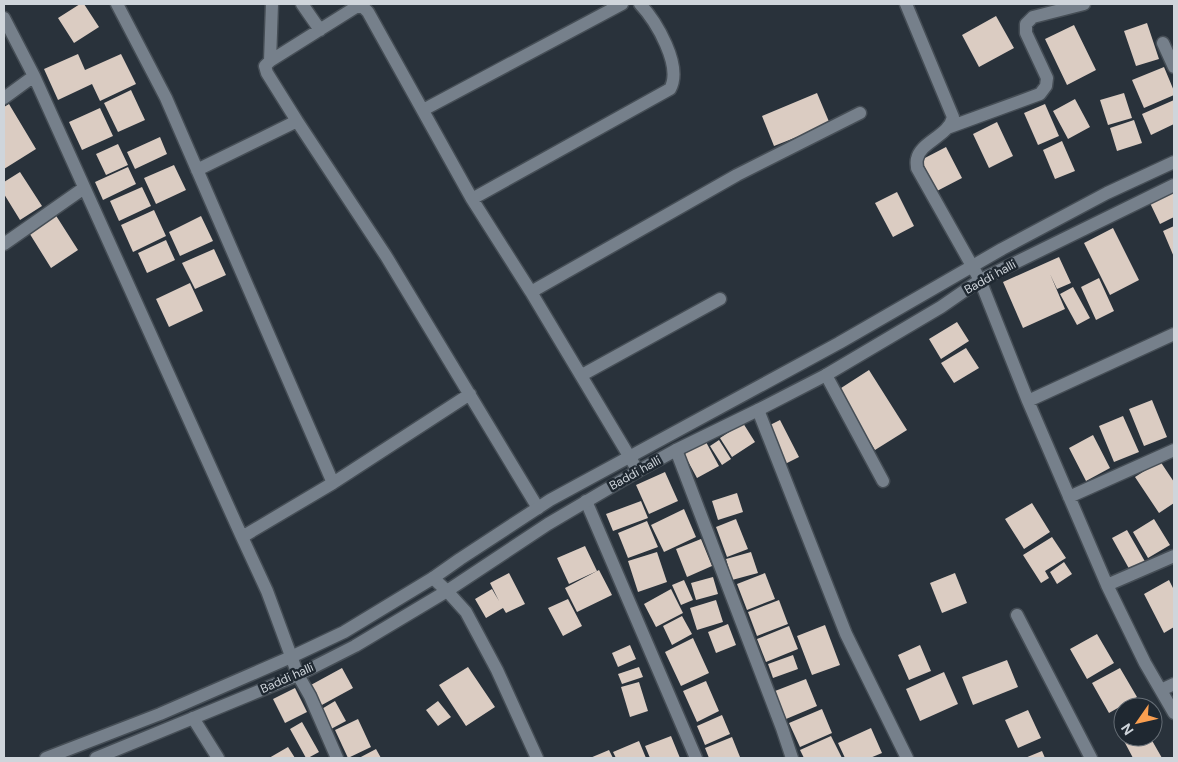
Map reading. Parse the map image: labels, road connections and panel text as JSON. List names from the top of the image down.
{
  "streets": {
    "street": ["Baddi halli"]
  },
  "north": "bottom left"
}
